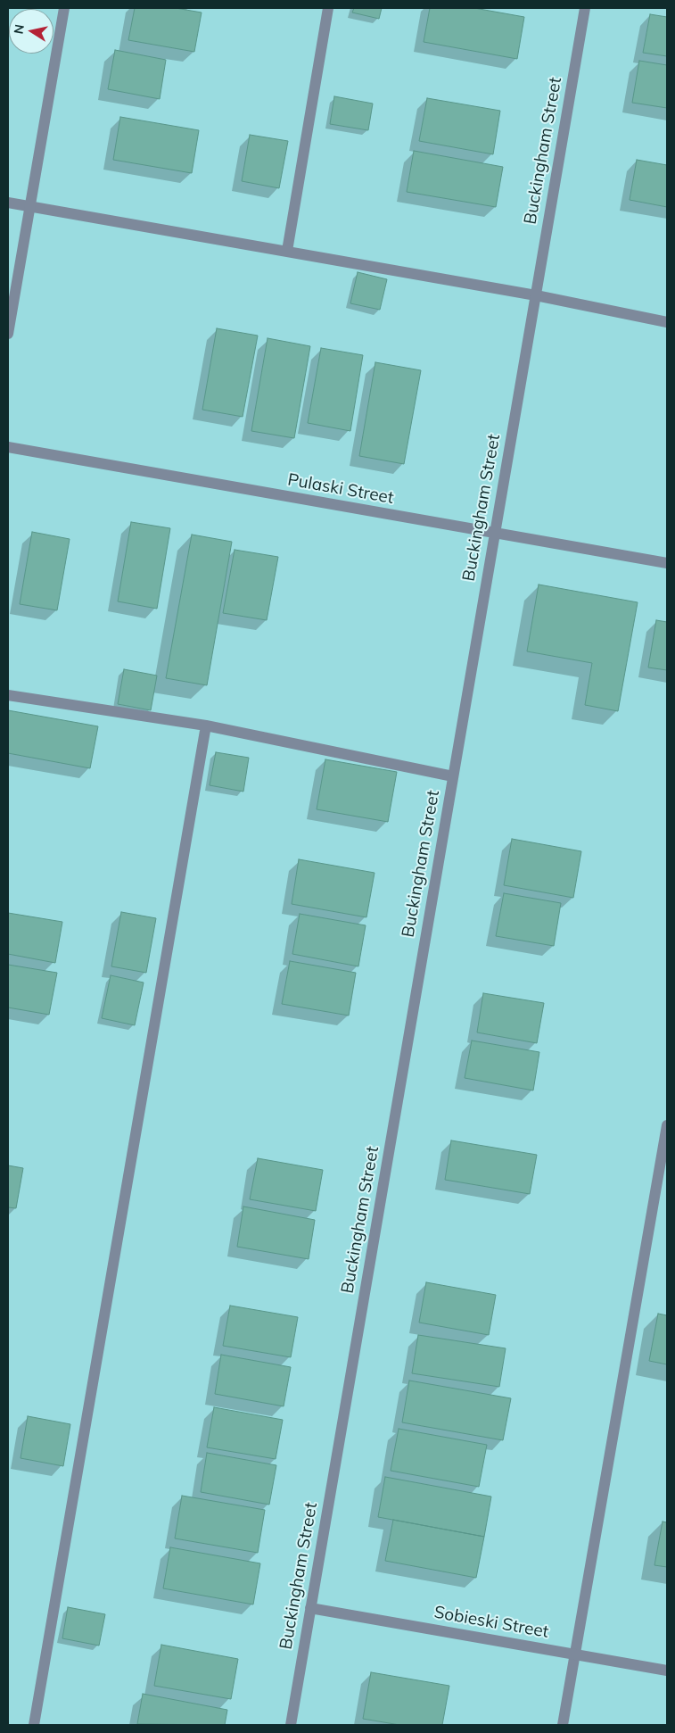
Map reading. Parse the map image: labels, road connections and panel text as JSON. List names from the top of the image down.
{
  "streets": {
    "street": ["Buckingham Street", "Pulaski Street", "Sobieski Street"]
  },
  "crossings": [
    ["Buckingham Street", "Pulaski Street"],
    ["Buckingham Street", "Sobieski Street"]
  ],
  "north": "left"
}
